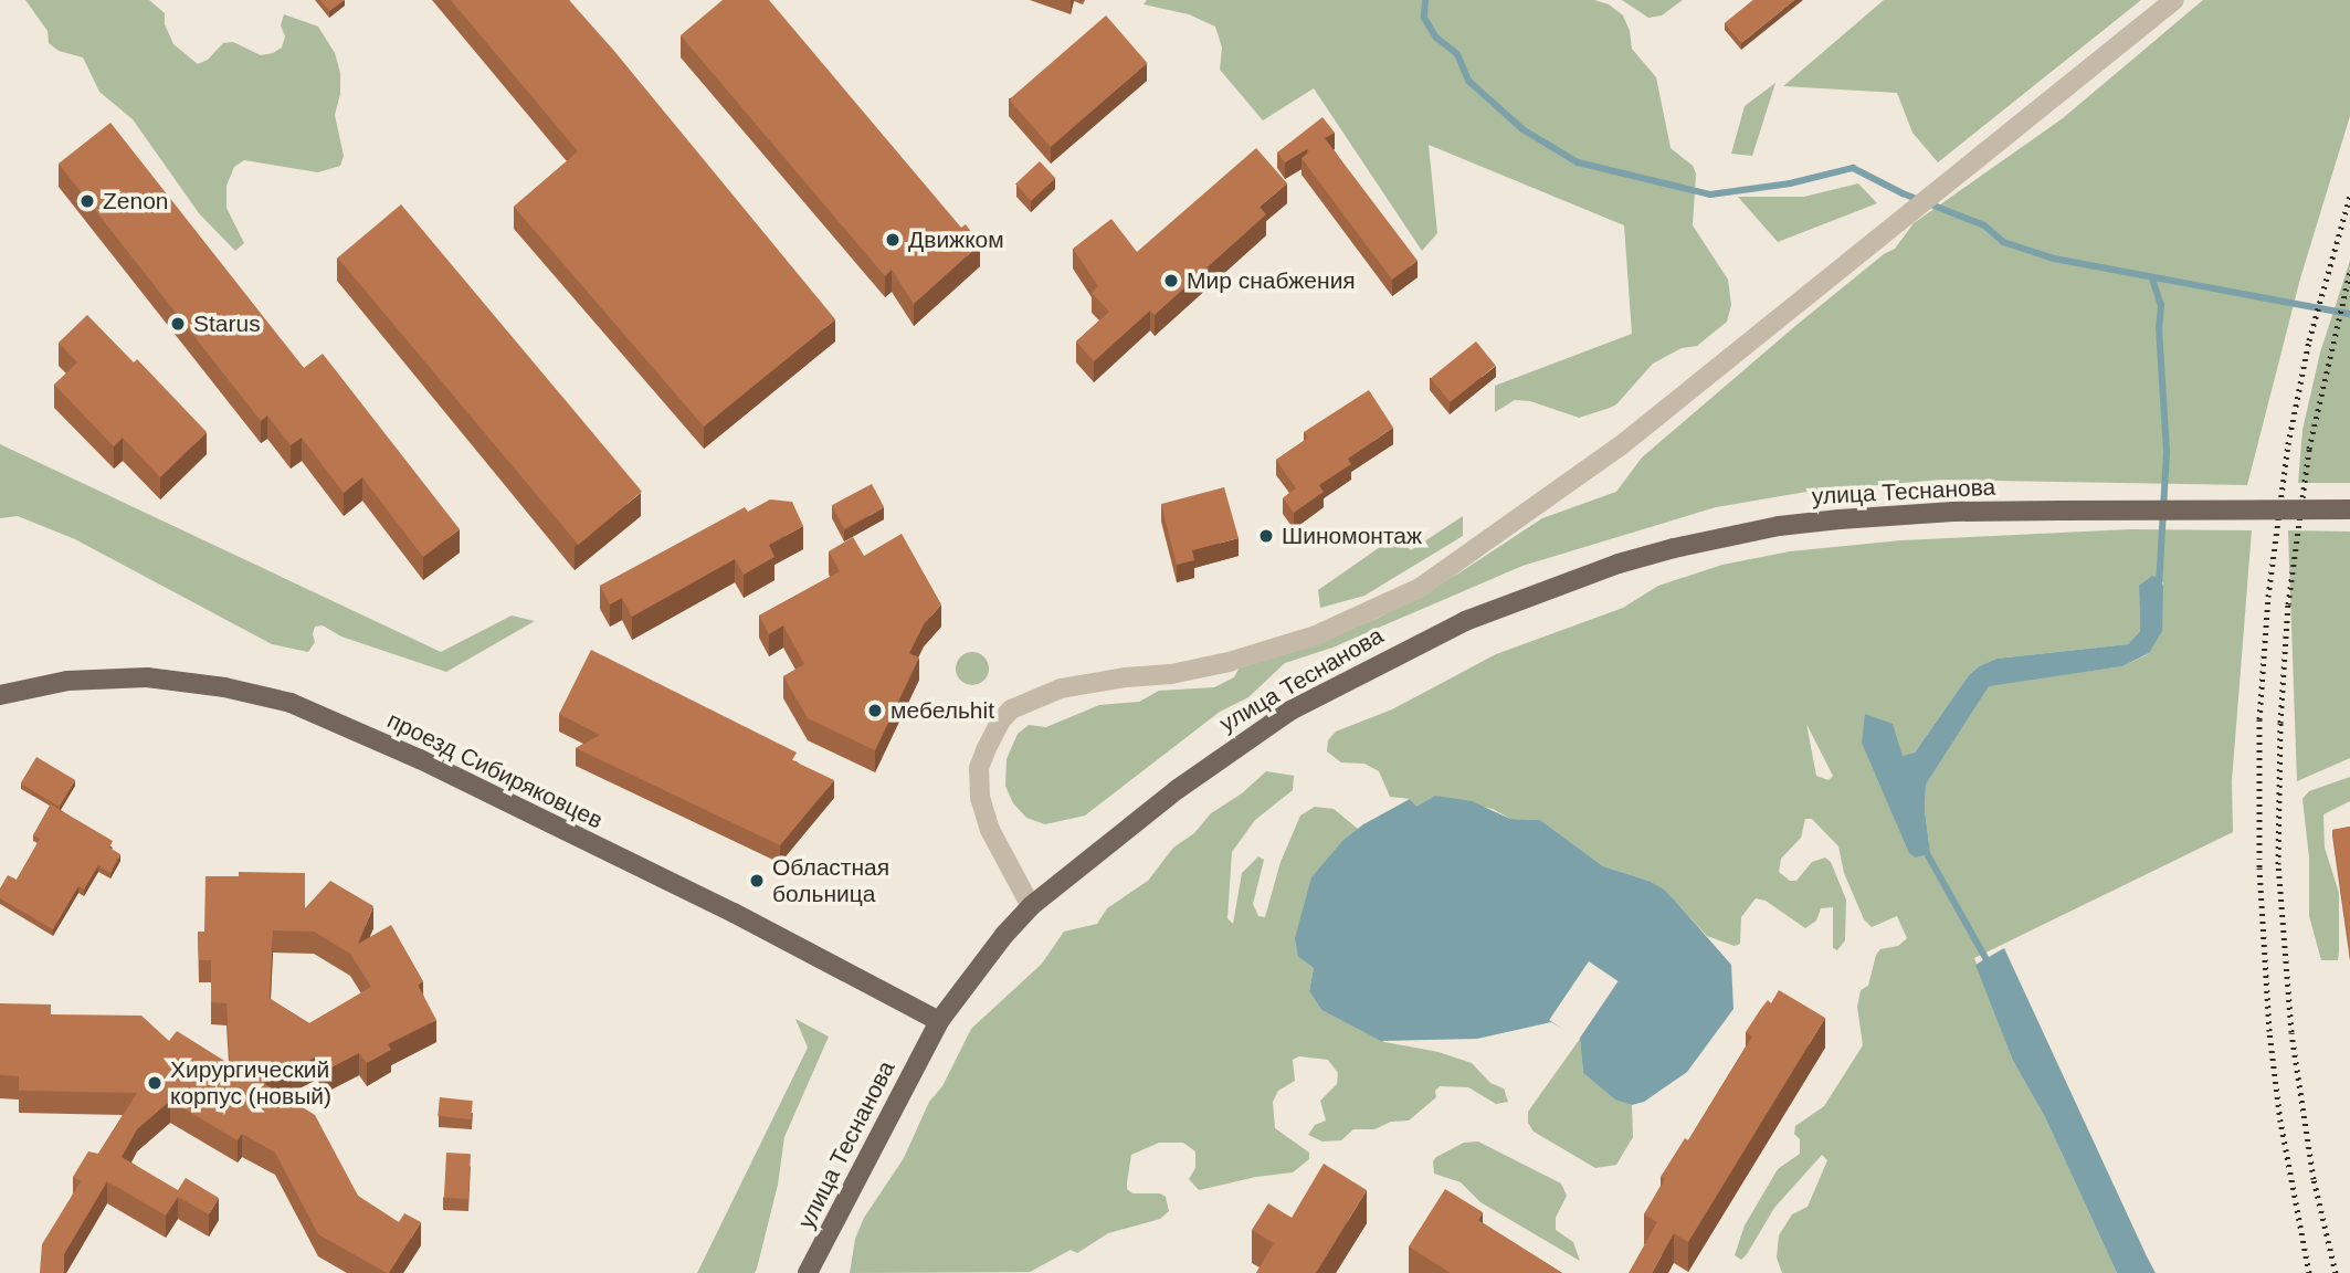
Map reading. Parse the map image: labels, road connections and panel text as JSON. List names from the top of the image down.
{
  "streets": {
    "main road": ["улица Теснанова", "проезд Сибиряковцев"]
  },
  "crossings": [
    ["улица Теснанова", "проезд Сибиряковцев"]
  ],
  "places": [
    "Zenon",
    "Движком",
    "Мир снабжения",
    "Starus",
    "Шиномонтаж",
    "мебельhit",
    "Областная больница",
    "Хирургический корпус (новый)"
  ]
}
